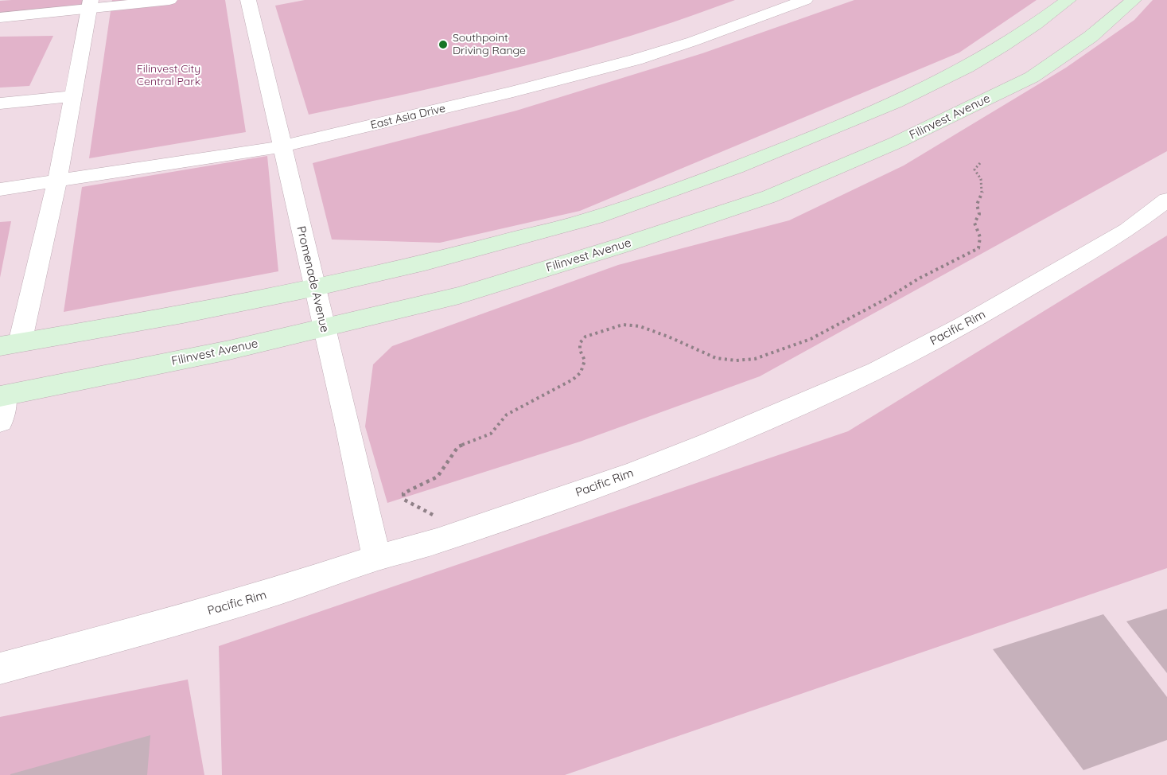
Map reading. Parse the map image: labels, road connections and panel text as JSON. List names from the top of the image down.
{
  "streets": {
    "main road": ["Filinvest Avenue"],
    "street": ["East Asia Drive", "Promenade Avenue", "Pacific Rim"]
  },
  "crossings": [
    ["East Asia Drive", "Promenade Avenue"],
    ["Filinvest Avenue", "Promenade Avenue"],
    ["Promenade Avenue", "Pacific Rim"]
  ],
  "parks": ["Filinvest City Central Park"],
  "places": ["Southpoint Driving Range"]
}
